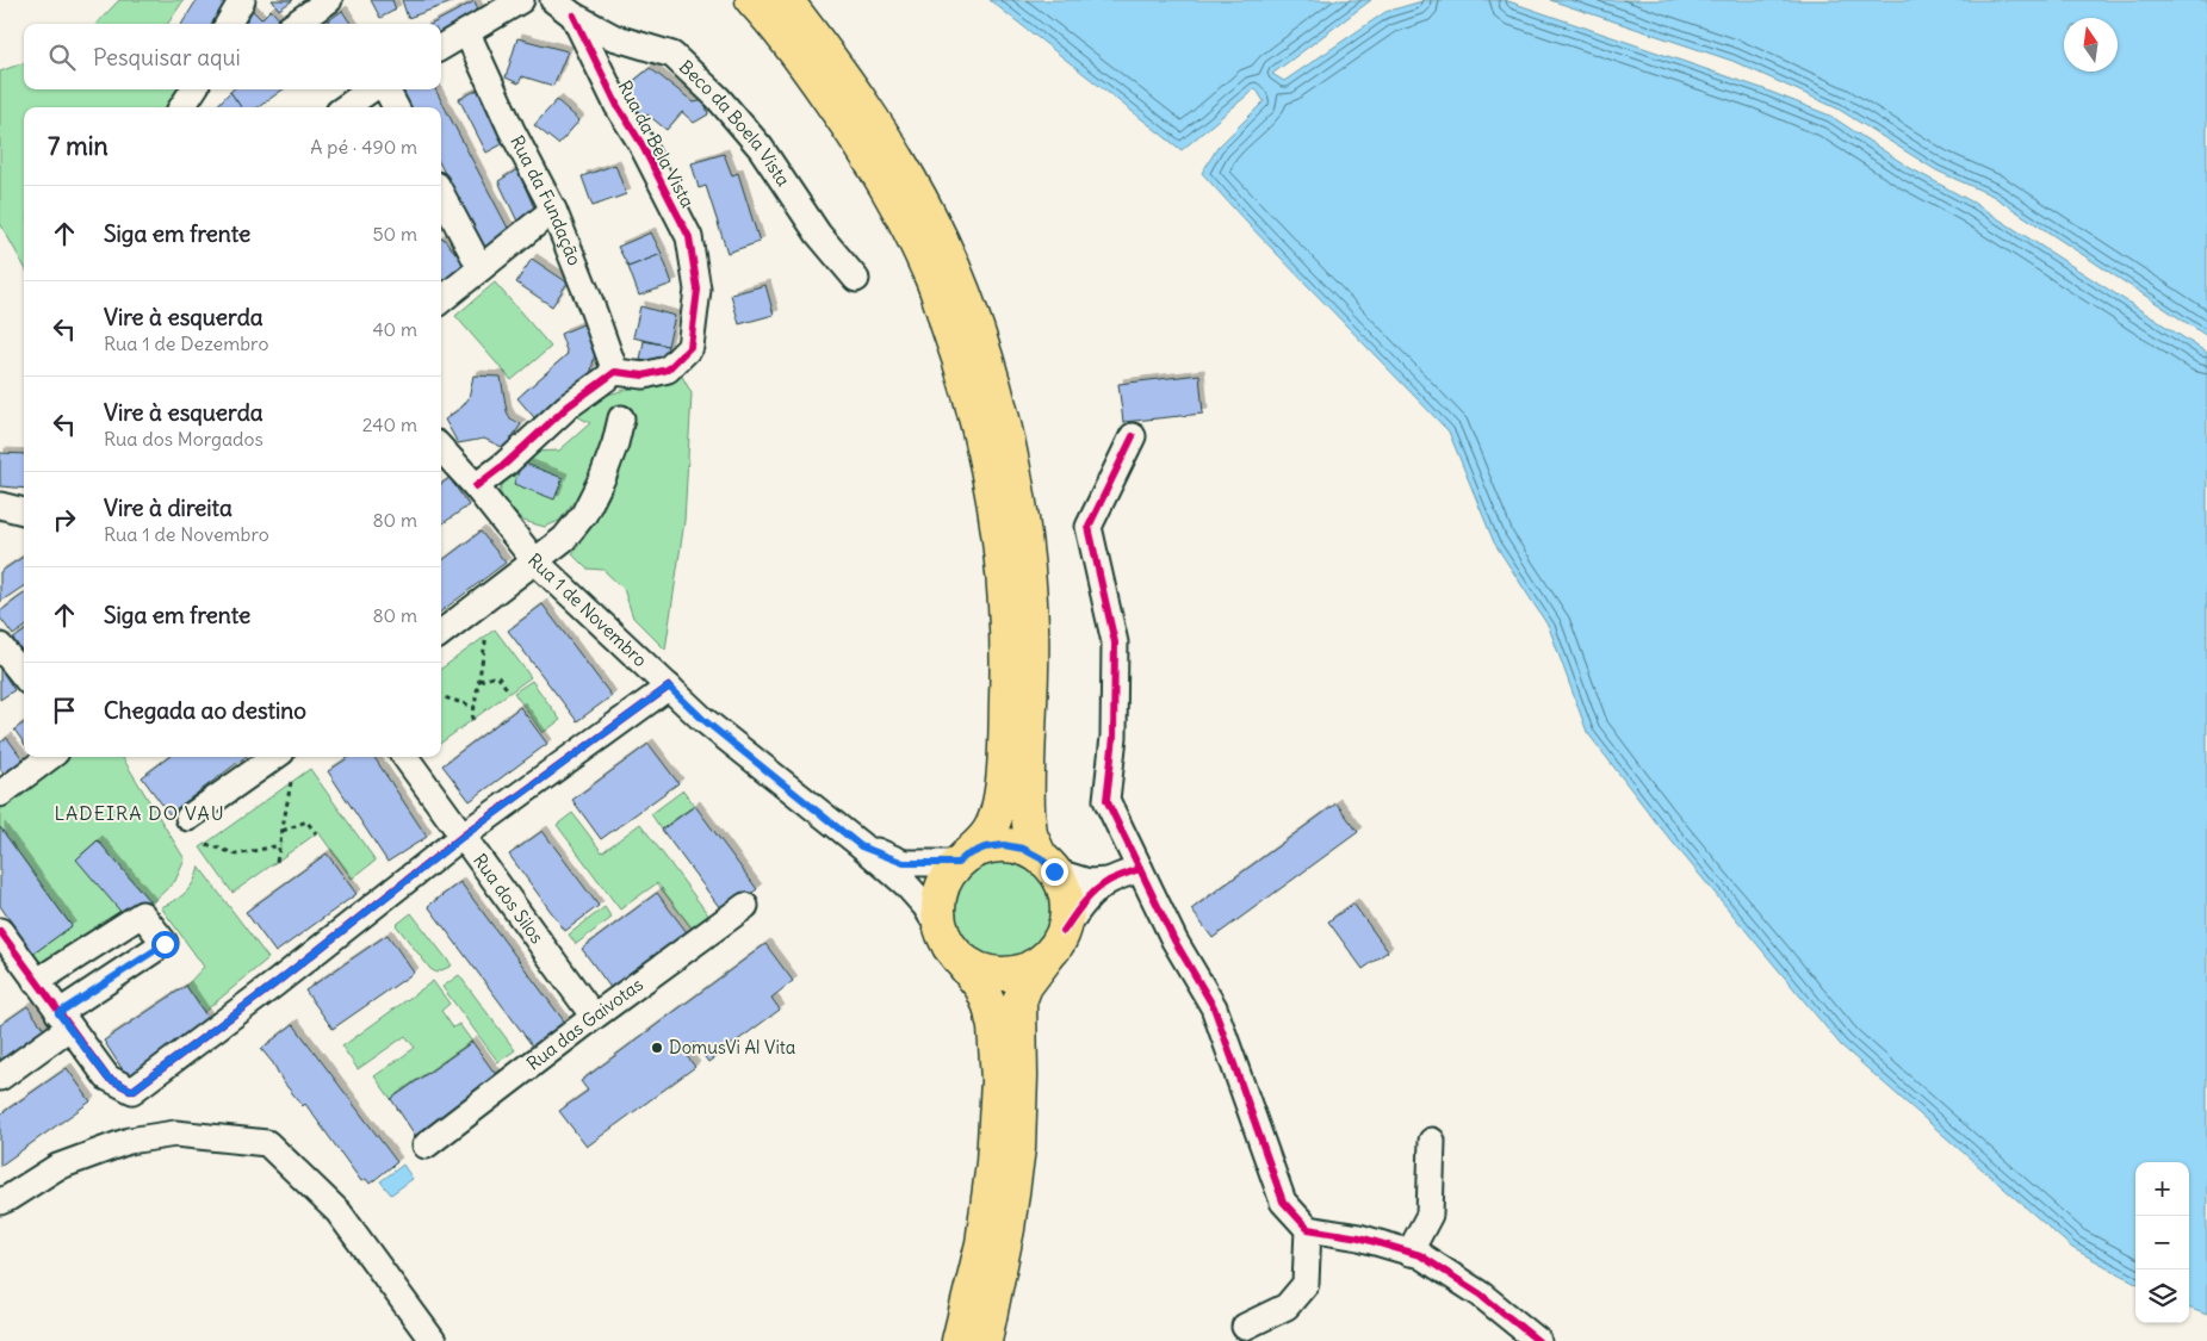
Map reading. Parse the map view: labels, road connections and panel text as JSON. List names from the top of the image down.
{
  "streets": {
    "street": [
      "Beco da Boela Vista",
      "Rua da Bela Vista",
      "Rua da Fundação",
      "Rua 1 de Novembro",
      "Rua dos Silos",
      "Rua das Gaivotas"
    ]
  },
  "crossings": [
    ["Beco da Boela Vista", "Rua da Bela Vista"],
    ["Rua da Bela Vista", "Rua da Fundação"],
    ["Rua dos Silos", "Rua das Gaivotas"]
  ],
  "districts": ["LADEIRA DO VAU"],
  "places": ["DomusVi Al Vita"],
  "north": "top",
  "page": {
    "search": "Pesquisar aqui",
    "heading": ["7 min", "A pé · 490 m"],
    "list": [
      ["Siga em frente", "50 m"],
      ["Vire à esquerda", "Rua 1 de Dezembro", "40 m"],
      ["Vire à esquerda", "Rua dos Morgados", "240 m"],
      ["Vire à direita", "Rua 1 de Novembro", "80 m"],
      ["Siga em frente", "80 m"],
      "Chegada ao destino"
    ],
    "map_buttons": ["+", "−"]
  }
}
